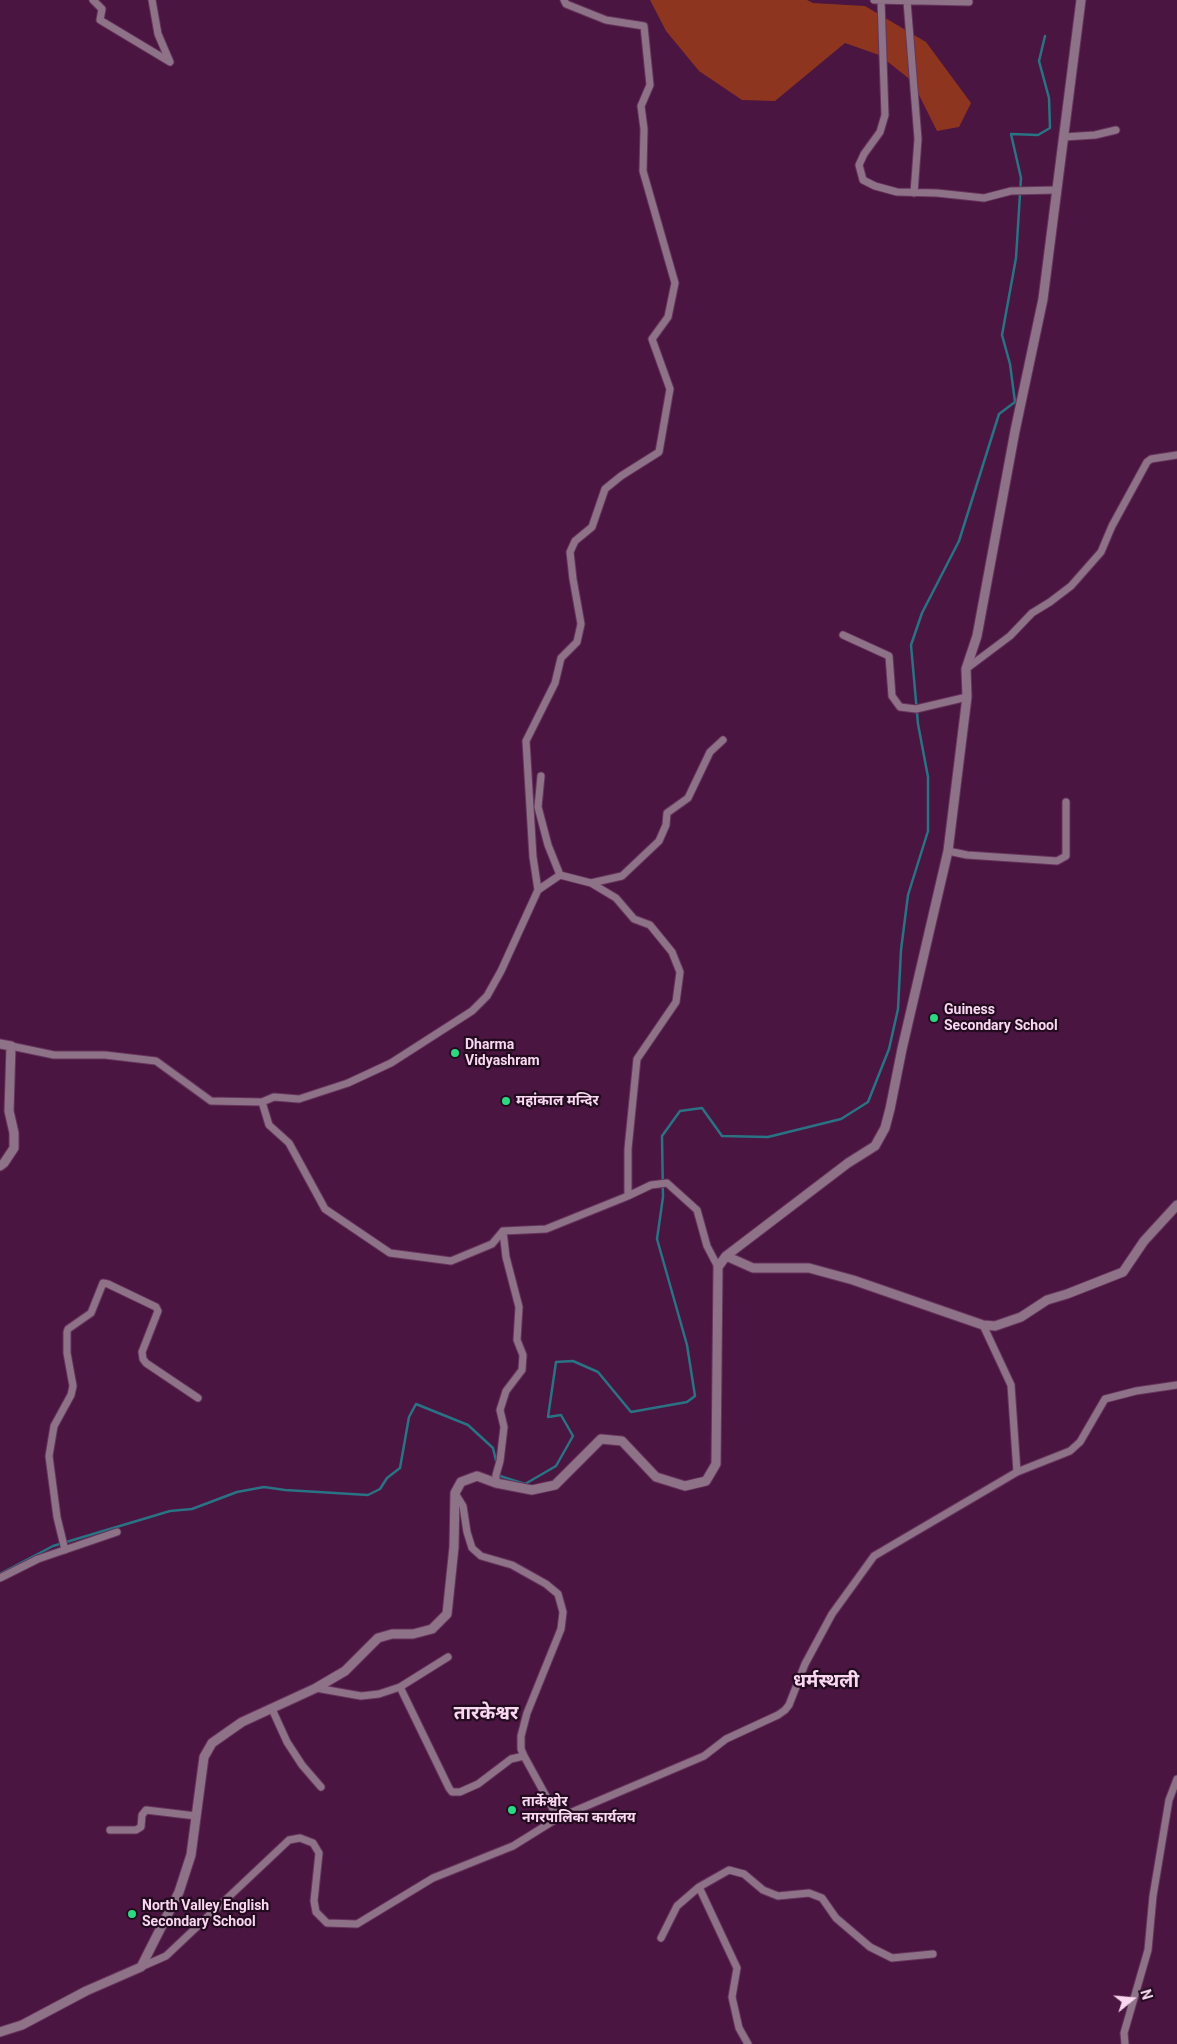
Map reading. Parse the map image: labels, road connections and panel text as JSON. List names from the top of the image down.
{
  "districts": ["धर्मस्थली", "तारकेश्वर"],
  "places": [
    "Guiness Secondary School",
    "Dharma Vidyashram",
    "महांकाल मन्दिर",
    "तार्केश्वोर नगरपालिका कार्यलय",
    "North Valley English Secondary School"
  ],
  "north": "right"
}
